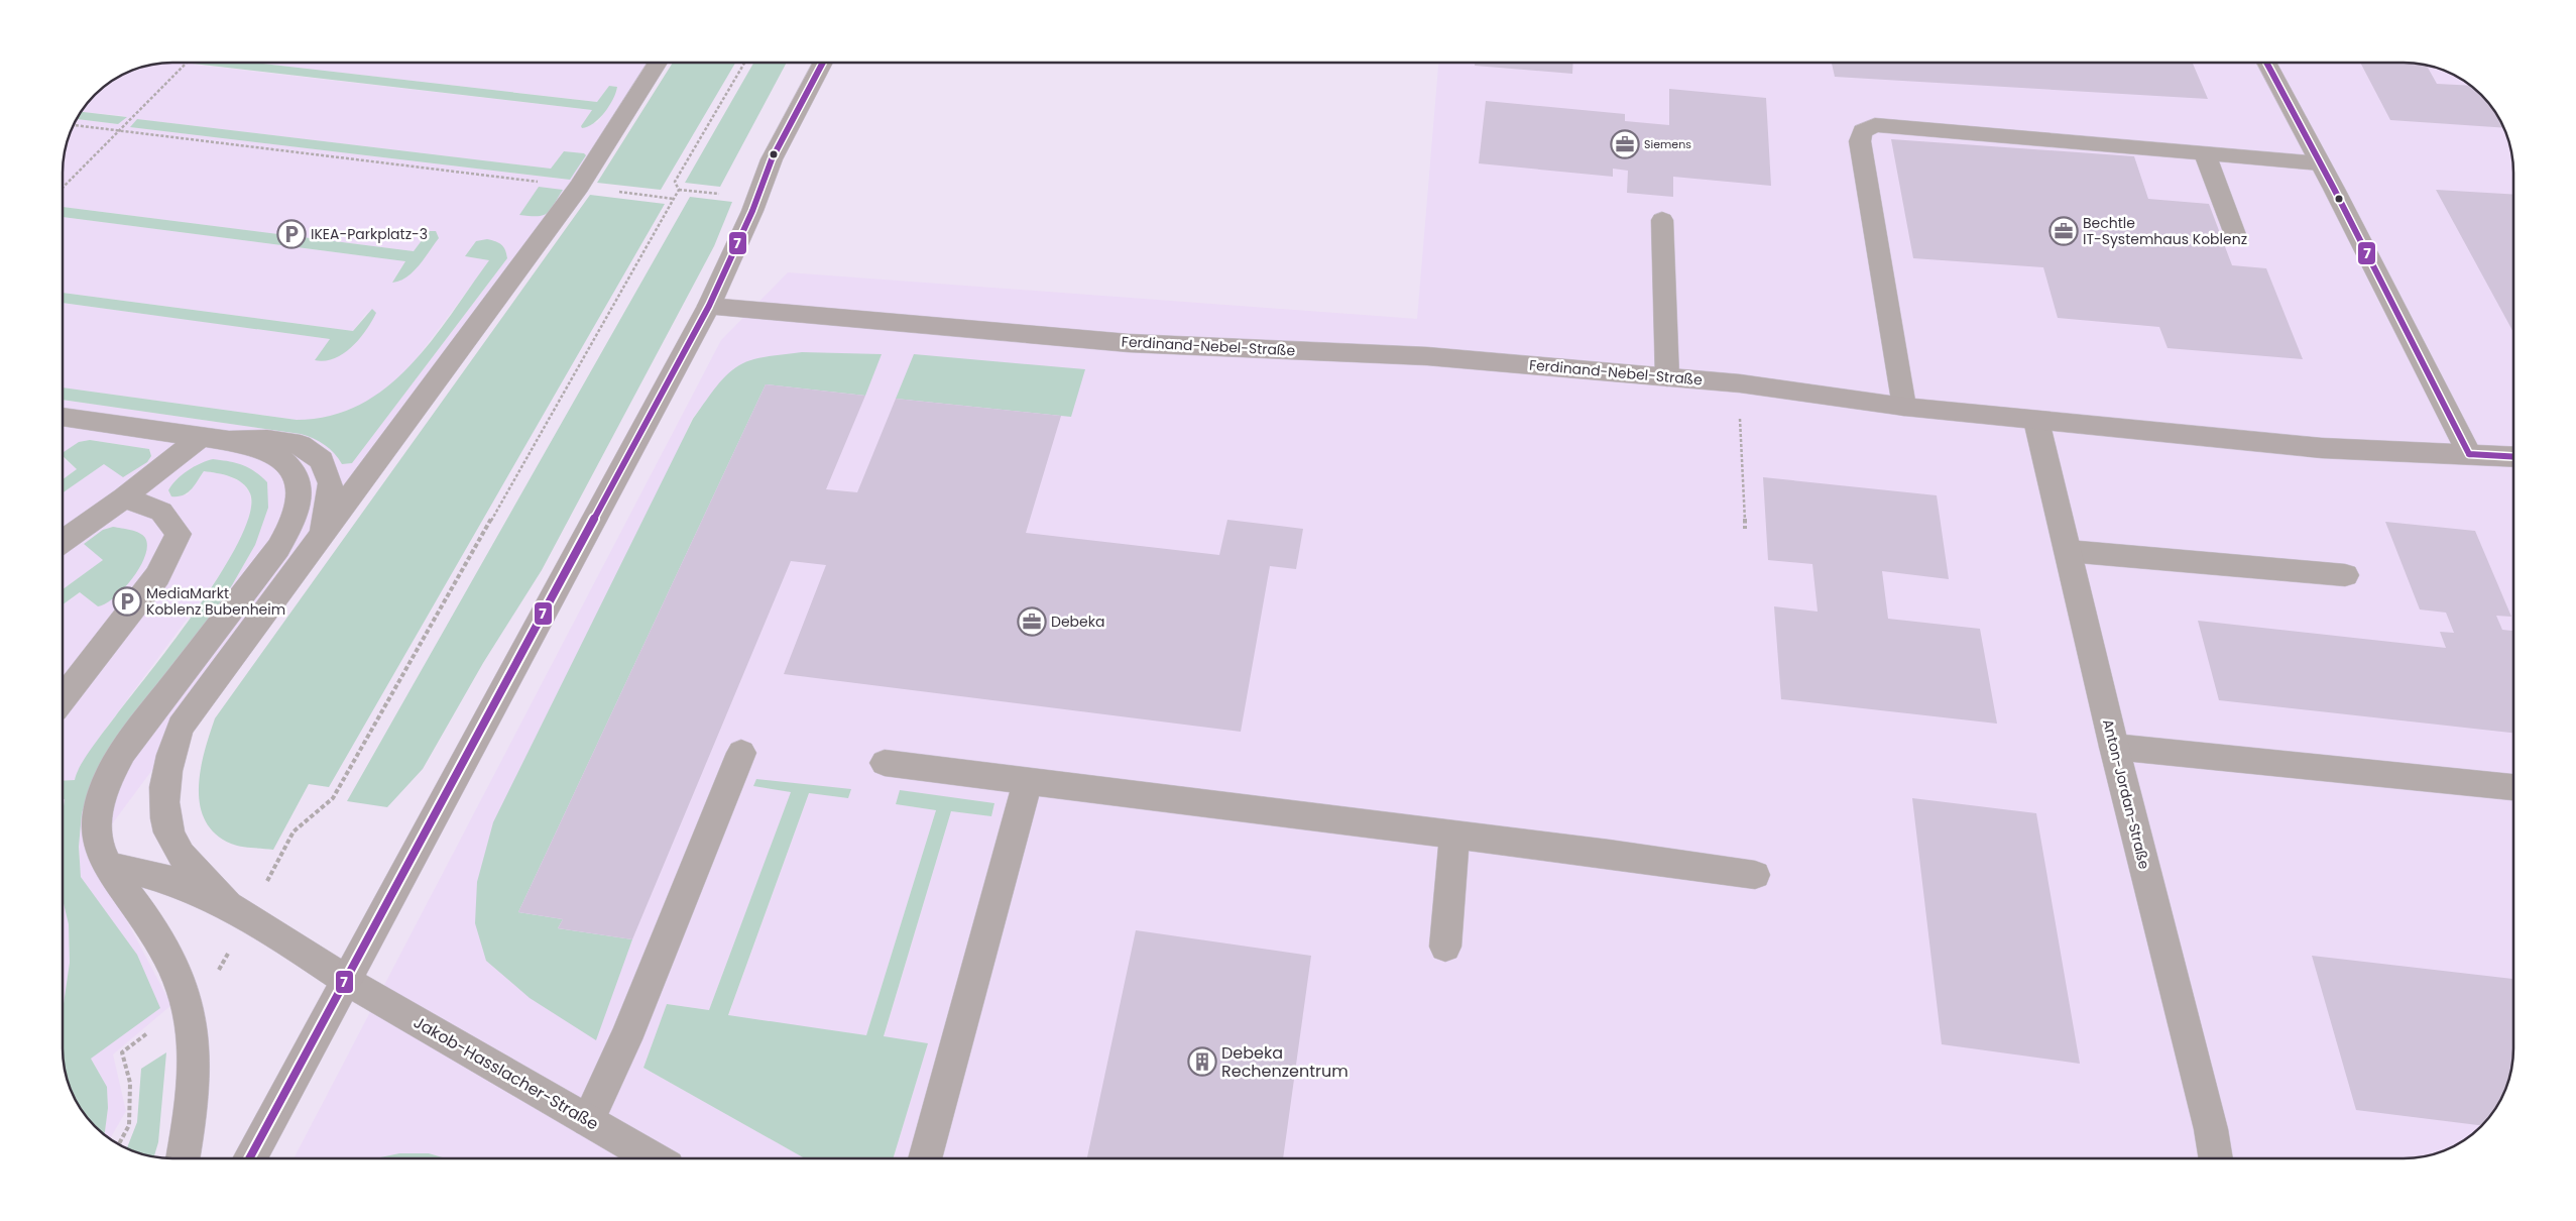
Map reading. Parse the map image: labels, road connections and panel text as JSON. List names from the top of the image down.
{
  "streets": {
    "street": ["Ferdinand-Nebel-Straße", "Anton-Jordan-Straße", "Jakob-Hasslacher-Straße"]
  },
  "crossings": [
    ["Ferdinand-Nebel-Straße", "Anton-Jordan-Straße"]
  ],
  "places": {
    "office": ["Siemens", "Bechtle IT-Systemhaus Koblenz", "Debeka"],
    "parking": ["IKEA-Parkplatz-3", "MediaMarkt Koblenz Bubenheim"],
    "building": ["Debeka Rechenzentrum"]
  },
  "lines": ["transit line 7"]
}
